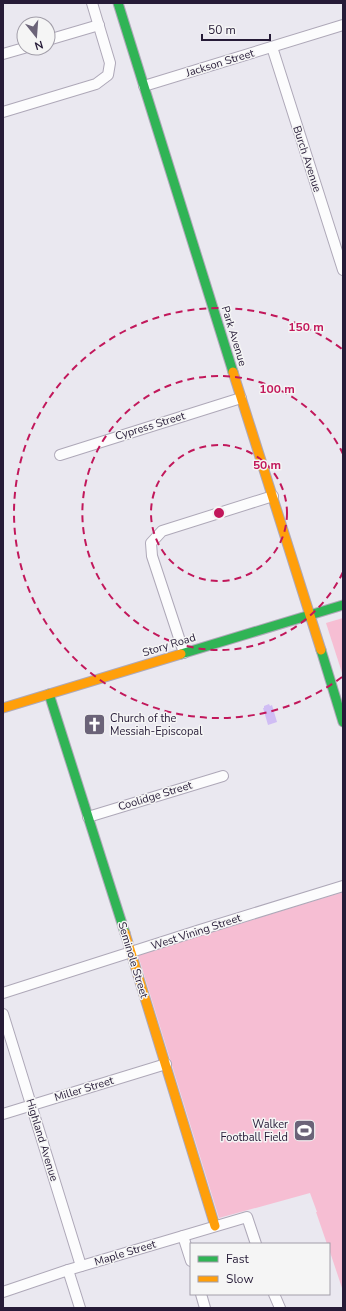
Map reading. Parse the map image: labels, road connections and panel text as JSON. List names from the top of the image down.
{
  "streets": {
    "street": [
      "Jackson Street",
      "Burch Avenue",
      "Park Avenue",
      "Cypress Street",
      "Story Road",
      "Coolidge Street",
      "West Vining Street",
      "Seminole Street",
      "Miller Street",
      "Highland Avenue",
      "Maple Street"
    ]
  },
  "crossings": [
    ["Jackson Street", "Burch Avenue"],
    ["Jackson Street", "Park Avenue"],
    ["Park Avenue", "Cypress Street"],
    ["Park Avenue", "Story Road"],
    ["Story Road", "Seminole Street"],
    ["Coolidge Street", "Seminole Street"],
    ["West Vining Street", "Seminole Street"],
    ["Seminole Street", "Miller Street"],
    ["Seminole Street", "Maple Street"],
    ["Miller Street", "Highland Avenue"],
    ["Highland Avenue", "Maple Street"]
  ],
  "places": {
    "church": ["Church of the Messiah-Episcopal"],
    "sports": ["Walker Football Field"]
  },
  "legend": ["Fast", "Slow"],
  "scale_bar": "50 m",
  "north": "bottom",
  "rings": ["150 m", "100 m", "50 m"]
}
